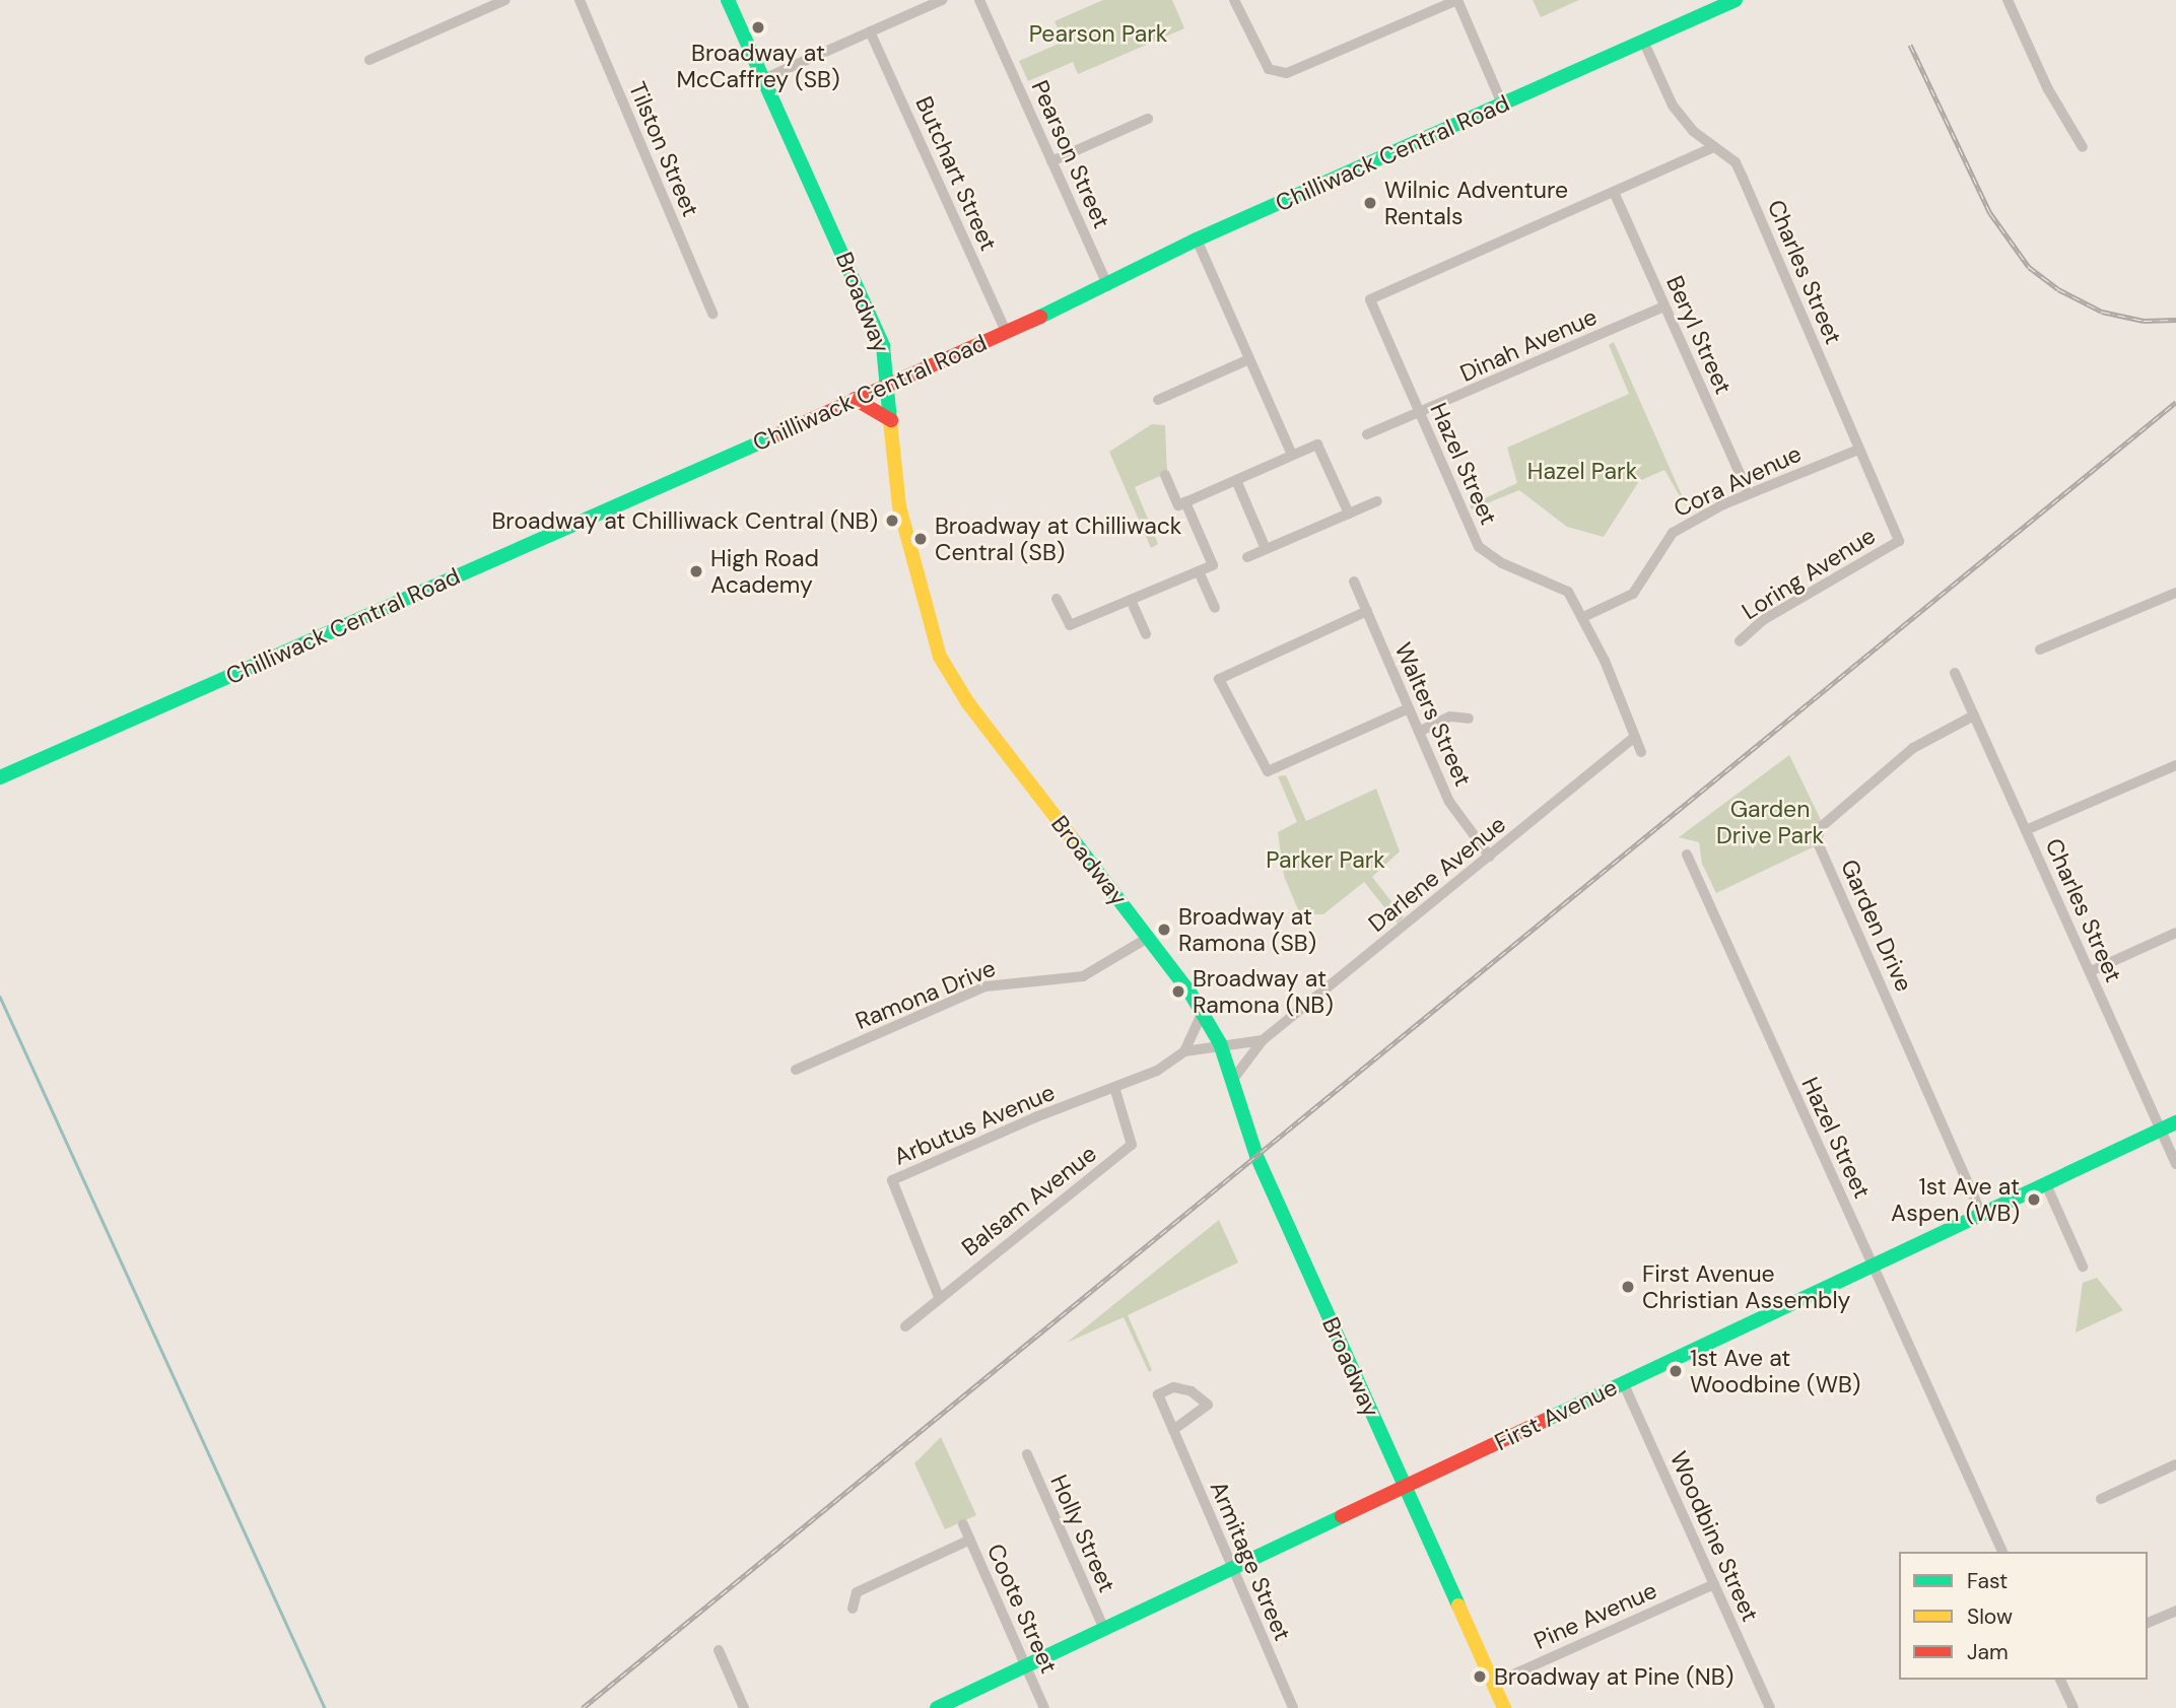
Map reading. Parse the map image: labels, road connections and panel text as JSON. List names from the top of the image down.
{
  "streets": {
    "street": [
      "Tilston Street",
      "Chilliwack Central Road",
      "Pearson Street",
      "Butchart Street",
      "Charles Street",
      "Broadway",
      "Beryl Street",
      "Dinah Avenue",
      "Hazel Street",
      "Cora Avenue",
      "Loring Avenue",
      "Walters Street",
      "Darlene Avenue",
      "Garden Drive",
      "Ramona Drive",
      "Arbutus Avenue",
      "Balsam Avenue",
      "First Avenue",
      "Holly Street",
      "Woodbine Street",
      "Armitage Street",
      "Coote Street",
      "Pine Avenue"
    ]
  },
  "crossings": [
    ["Chilliwack Central Road", "Pearson Street"],
    ["Chilliwack Central Road", "Butchart Street"],
    ["Chilliwack Central Road", "Charles Street"],
    ["Chilliwack Central Road", "Broadway"],
    ["Charles Street", "Cora Avenue"],
    ["Charles Street", "Loring Avenue"],
    ["Charles Street", "Garden Drive"],
    ["Charles Street", "First Avenue"],
    ["Broadway", "Darlene Avenue"],
    ["Broadway", "Ramona Drive"],
    ["Broadway", "Arbutus Avenue"],
    ["Broadway", "First Avenue"],
    ["Broadway", "Pine Avenue"],
    ["Beryl Street", "Dinah Avenue"],
    ["Beryl Street", "Hazel Street"],
    ["Beryl Street", "Cora Avenue"],
    ["Dinah Avenue", "Hazel Street"],
    ["Hazel Street", "Cora Avenue"],
    ["Hazel Street", "Darlene Avenue"],
    ["Hazel Street", "First Avenue"],
    ["Walters Street", "Darlene Avenue"],
    ["Garden Drive", "First Avenue"],
    ["Arbutus Avenue", "Balsam Avenue"],
    ["First Avenue", "Holly Street"],
    ["First Avenue", "Woodbine Street"],
    ["First Avenue", "Armitage Street"],
    ["First Avenue", "Coote Street"],
    ["Woodbine Street", "Pine Avenue"]
  ],
  "parks": [
    "Pearson Park",
    "Hazel Park",
    "Garden Drive Park",
    "Parker Park"
  ],
  "places": [
    "Broadway at McCaffrey (SB)",
    "Wilnic Adventure Rentals",
    "Broadway at Chilliwack Central (NB)",
    "Broadway at Chilliwack Central (SB)",
    "High Road Academy",
    "Broadway at Ramona (SB)",
    "Broadway at Ramona (NB)",
    "1st Ave at Aspen (WB)",
    "First Avenue Christian Assembly",
    "1st Ave at Woodbine (WB)",
    "Broadway at Pine (NB)"
  ],
  "legend": ["Fast", "Slow", "Jam"]
}
